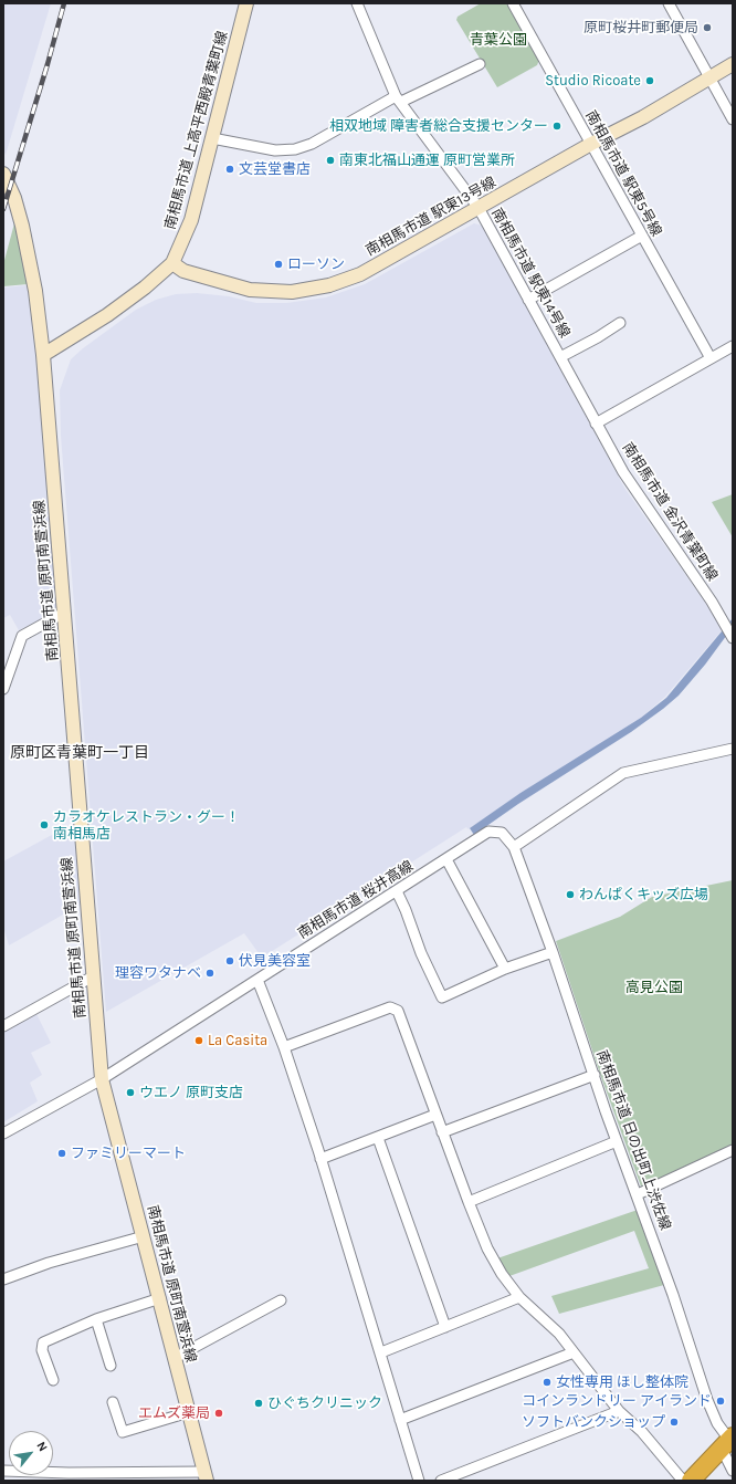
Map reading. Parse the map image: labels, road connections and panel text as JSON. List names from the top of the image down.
{
  "streets": {
    "street": [
      "南相馬市道 上高平西殿青葉町線",
      "南相馬市道 駅東5号線",
      "南相馬市道 駅東13号線",
      "南相馬市道 駅東14号線",
      "南相馬市道 金沢青葉町線",
      "南相馬市道 原町南萱浜線",
      "南相馬市道 桜井高線",
      "南相馬市道 日の出町上渋佐線"
    ]
  },
  "crossings": [
    ["南相馬市道 上高平西殿青葉町線", "南相馬市道 駅東13号線"],
    ["南相馬市道 上高平西殿青葉町線", "南相馬市道 原町南萱浜線"],
    ["南相馬市道 駅東5号線", "南相馬市道 駅東13号線"],
    ["南相馬市道 駅東13号線", "南相馬市道 駅東14号線"],
    ["南相馬市道 駅東14号線", "南相馬市道 金沢青葉町線"],
    ["南相馬市道 原町南萱浜線", "南相馬市道 桜井高線"],
    ["南相馬市道 桜井高線", "南相馬市道 日の出町上渋佐線"]
  ],
  "districts": ["原町区青葉町一丁目"],
  "parks": ["青葉公園", "高見公園"],
  "places": [
    "原町桜井町郵便局",
    "Studio Ricoate",
    "相双地域 障害者総合支援センター",
    "南東北福山通運 原町営業所",
    "文芸堂書店",
    "ローソン",
    "カラオケレストラン・グー！ 南相馬店",
    "わんぱくキッズ広場",
    "伏見美容室",
    "理容ワタナベ",
    "La Casita",
    "ウエノ 原町支店",
    "ファミリーマート",
    "女性専用 ほし整体院",
    "コインランドリー アイランド",
    "ひぐちクリニック",
    "エムズ薬局",
    "ソフトバンクショップ"
  ],
  "north": "top right"
}
